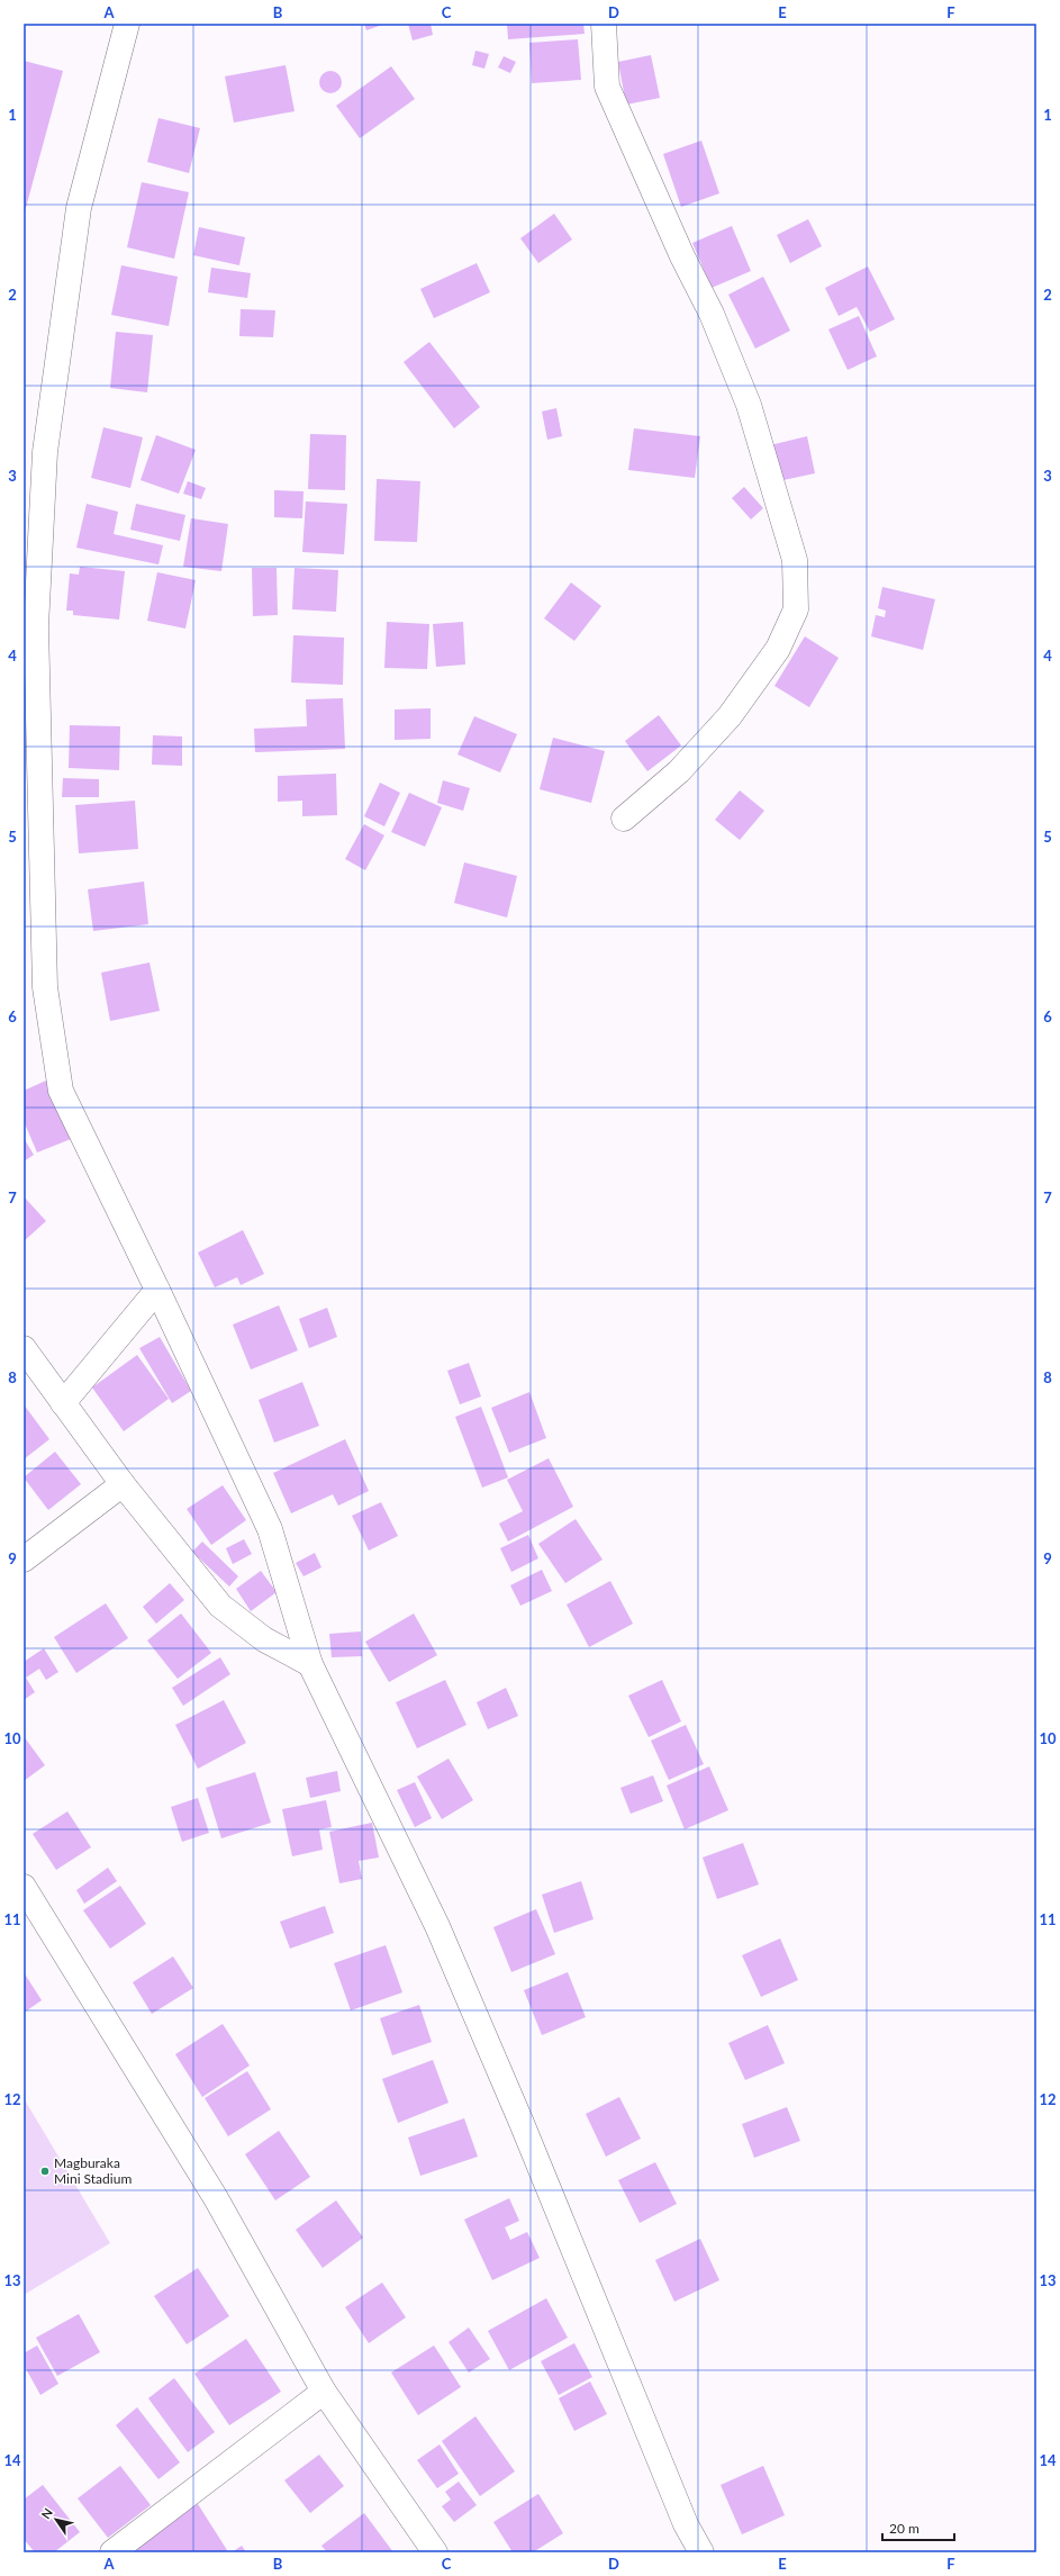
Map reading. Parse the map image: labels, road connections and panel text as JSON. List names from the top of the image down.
{
  "places": ["Magburaka Mini Stadium"],
  "scale_bar": "20 m",
  "north": "top left",
  "grid": {
    "columns": [
      "A",
      "B",
      "C",
      "D",
      "E",
      "F"
    ],
    "rows": [
      "1",
      "2",
      "3",
      "4",
      "5",
      "6",
      "7",
      "8",
      "9",
      "10",
      "11",
      "12",
      "13",
      "14"
    ]
  }
}
